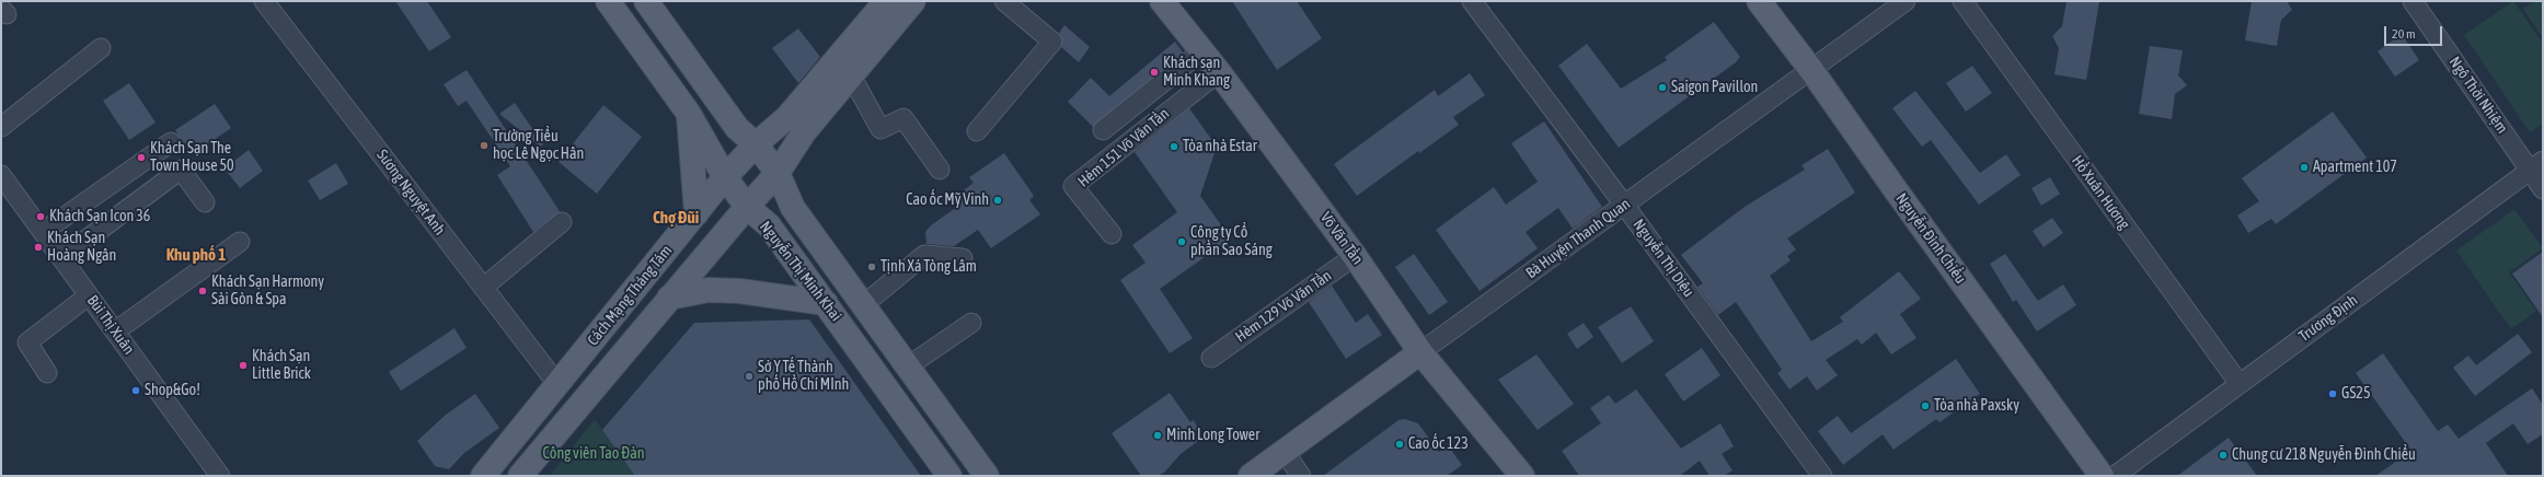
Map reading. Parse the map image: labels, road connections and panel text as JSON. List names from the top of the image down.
{
  "streets": {
    "main road": [
      "Võ Văn Tần",
      "Bà Huyện Thanh Quan",
      "Nguyễn Đình Chiểu",
      "Nguyễn Thị Minh Khai",
      "Cách Mạng Tháng Tám"
    ],
    "street": [
      "Ngô Thời Nhiệm",
      "Hẻm 151 Võ Văn Tần",
      "Sương Nguyệt Anh",
      "Hồ Xuân Hương",
      "Nguyễn Thị Diệu",
      "Hẻm 129 Võ Văn Tần",
      "Trương Định",
      "Bùi Thị Xuân"
    ]
  },
  "crossings": [
    ["Ngô Thời Nhiệm", "Trương Định"],
    ["Hẻm 151 Võ Văn Tần", "Võ Văn Tần"],
    ["Sương Nguyệt Anh", "Cách Mạng Tháng Tám"],
    ["Hồ Xuân Hương", "Trương Định"],
    ["Võ Văn Tần", "Bà Huyện Thanh Quan"],
    ["Võ Văn Tần", "Hẻm 129 Võ Văn Tần"],
    ["Bà Huyện Thanh Quan", "Nguyễn Đình Chiểu"],
    ["Bà Huyện Thanh Quan", "Nguyễn Thị Diệu"],
    ["Nguyễn Thị Minh Khai", "Cách Mạng Tháng Tám"]
  ],
  "districts": ["Chợ Đũi", "Khu phố 1"],
  "parks": ["Công viên Tao Đàn"],
  "places": [
    "Khách sạn Minh Khang",
    "Saigon Pavillon",
    "Trường Tiểu học Lê Ngọc Hân",
    "Tòa nhà Estar",
    "Khách Sạn The Town House 50",
    "Apartment 107",
    "Cao ốc Mỹ Vinh",
    "Khách Sạn Icon 36",
    "Công ty Cổ phần Sao Sáng",
    "Khách Sạn Hoàng Ngân",
    "Tịnh Xá Tòng Lâm",
    "Khách Sạn Harmony Sài Gòn & Spa",
    "Khách Sạn Little Brick",
    "Sở Y Tế Thành phố Hồ Chí MInh",
    "Shop&Go!",
    "GS25",
    "Tòa nhà Paxsky",
    "Minh Long Tower",
    "Cao ốc 123",
    "Chung cư 218 Nguyễn Đình Chiểu"
  ],
  "scale_bar": "20 m"
}
